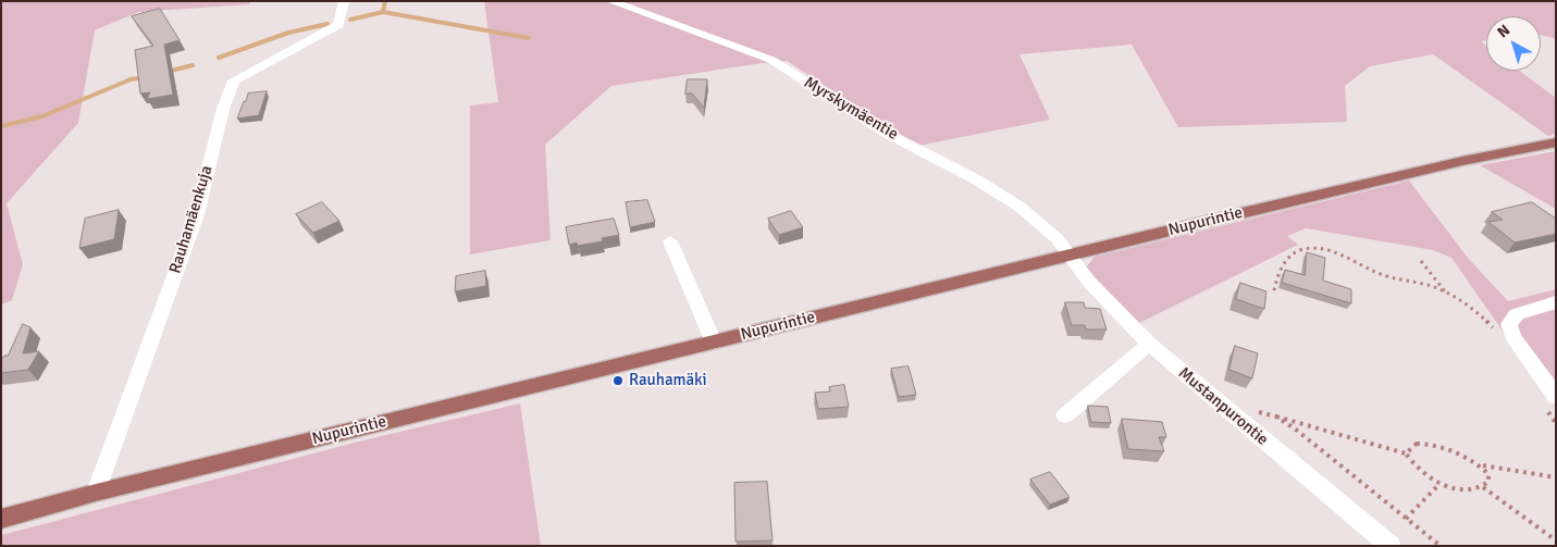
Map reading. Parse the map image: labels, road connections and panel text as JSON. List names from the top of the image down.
{
  "streets": {
    "main road": ["Nupurintie"],
    "street": ["Myrskymäentie", "Rauhamäenkuja", "Mustanpurontie"]
  },
  "crossings": [
    ["Myrskymäentie", "Nupurintie"],
    ["Myrskymäentie", "Mustanpurontie"],
    ["Rauhamäenkuja", "Nupurintie"],
    ["Nupurintie", "Mustanpurontie"]
  ],
  "places": ["Rauhamäki"],
  "north": "top left"
}
